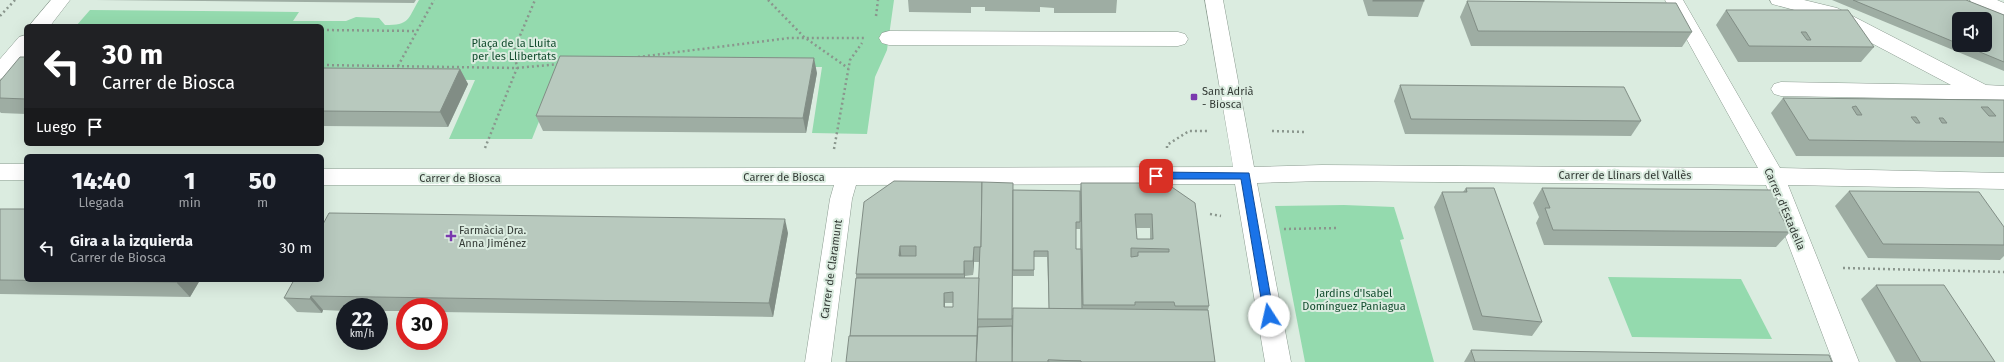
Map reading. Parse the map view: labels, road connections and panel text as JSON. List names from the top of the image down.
{
  "streets": {
    "street": [
      "Carrer de Llinars del Vallès",
      "Carrer de Biosca",
      "Carrer d'Estadella",
      "Carrer de Claramunt"
    ]
  },
  "crossings": [
    ["Carrer de Llinars del Vallès", "Carrer de Biosca"],
    ["Carrer de Llinars del Vallès", "Carrer d'Estadella"],
    ["Carrer de Biosca", "Carrer de Claramunt"]
  ],
  "parks": ["Plaça de la Lluita per les Llibertats", "Jardins d'Isabel Domínguez Paniagua"],
  "places": {
    "transit": ["Sant Adrià - Biosca"],
    "health": ["Farmàcia Dra. Anna Jiménez"]
  },
  "page": {
    "turn": ["30 m", "Carrer de Biosca"],
    "then": "Luego",
    "eta": [
      "14:40",
      "Llegada",
      "1",
      "min",
      "50",
      "m"
    ],
    "list": [
      {
        "name": "Gira a la izquierda",
        "note": "Carrer de Biosca",
        "value": "30 m"
      }
    ],
    "speed": "22 km/h",
    "limit": "30"
  }
}
